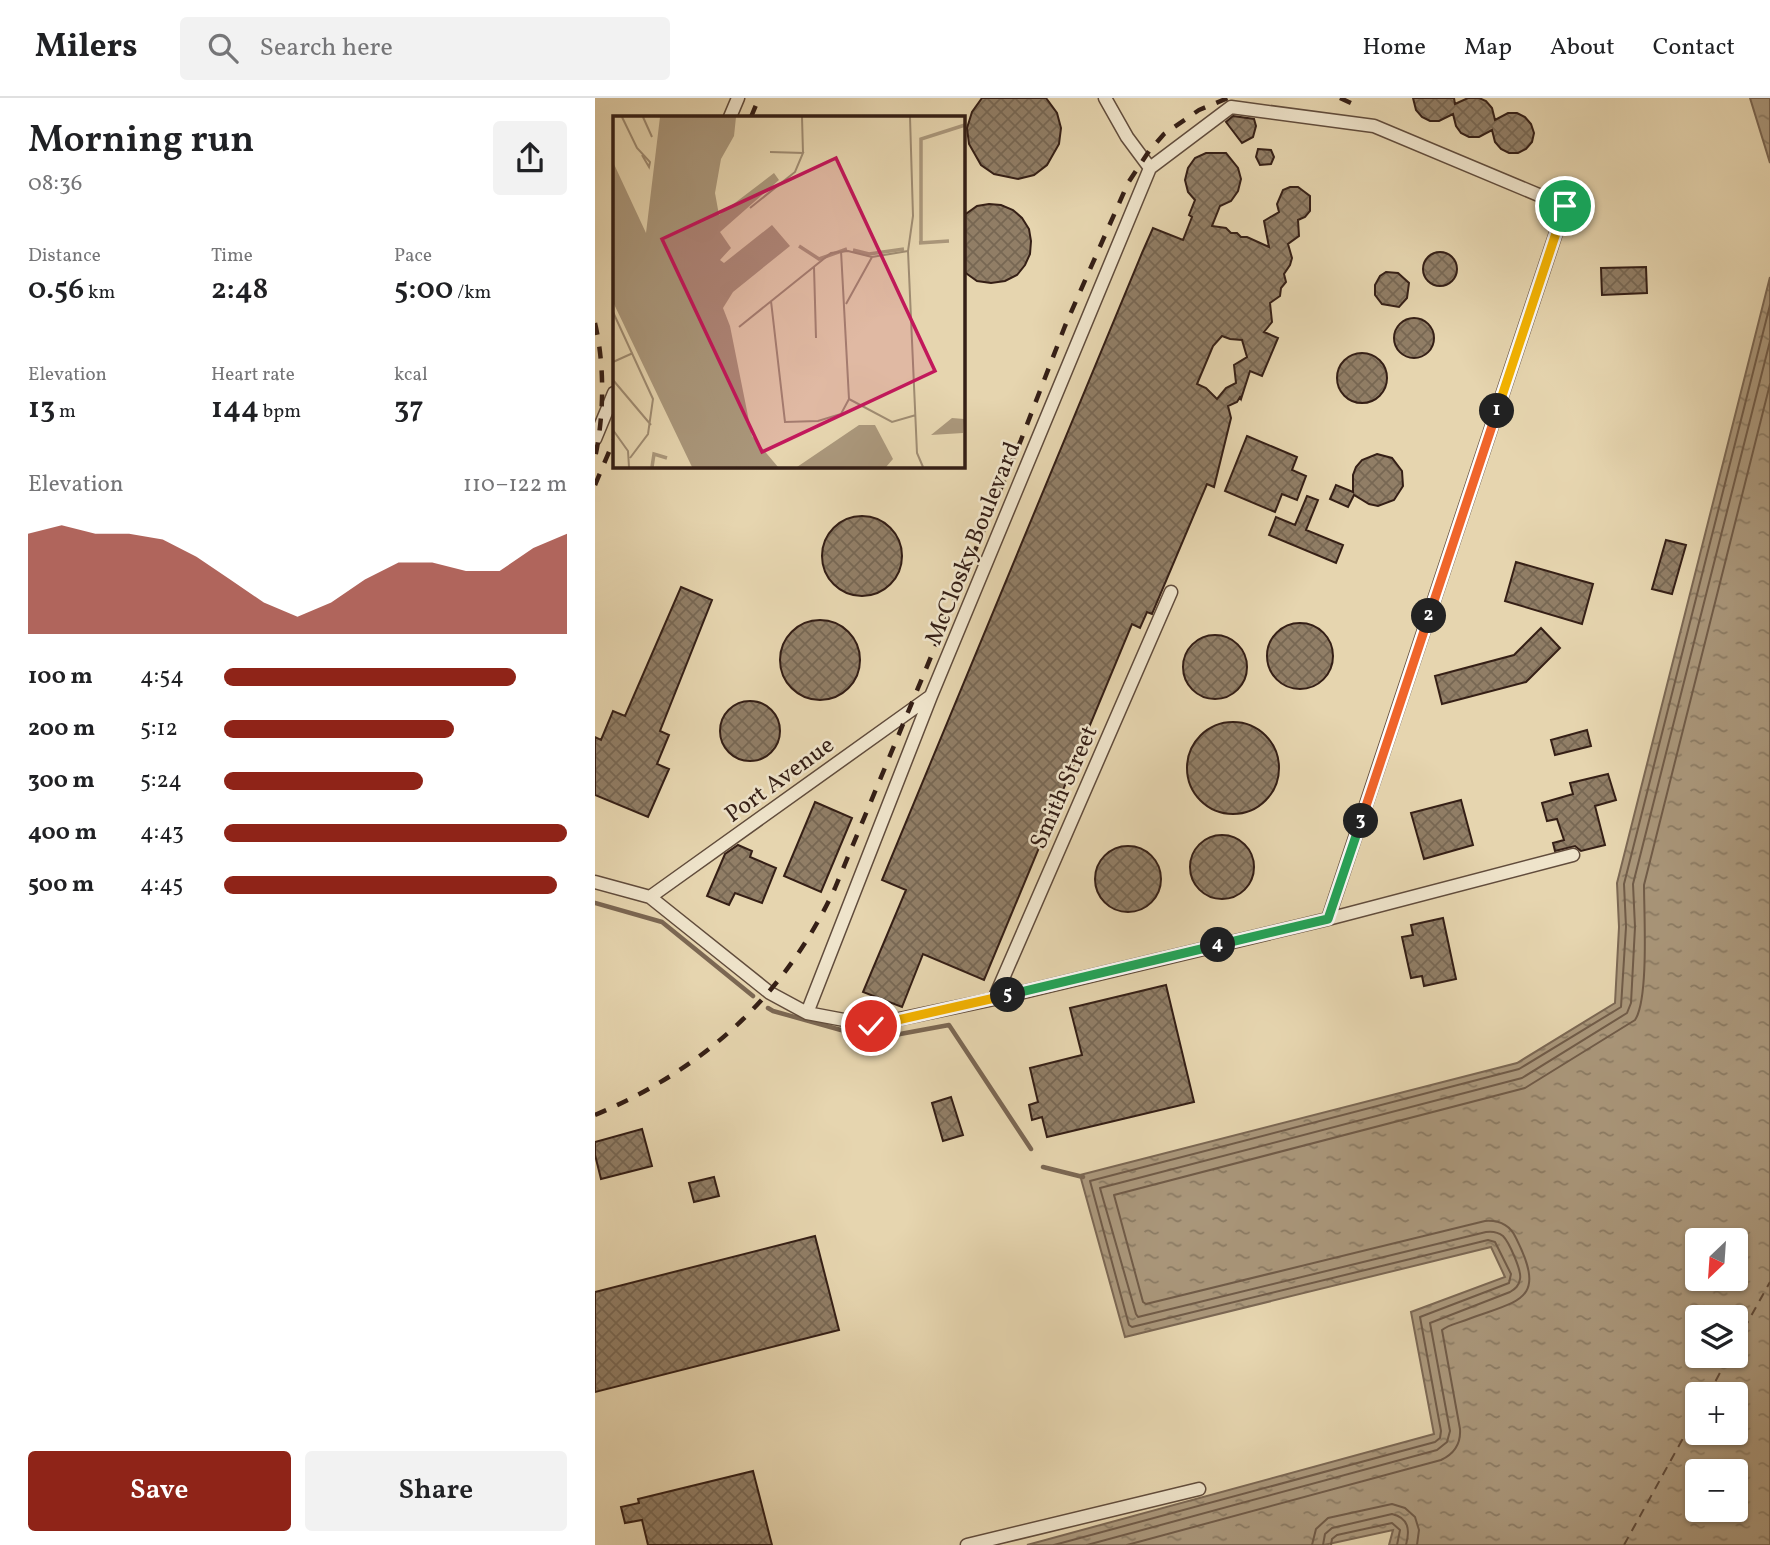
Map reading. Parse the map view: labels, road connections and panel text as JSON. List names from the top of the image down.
{
  "streets": {
    "street": ["McClosky Boulevard", "Port Avenue", "Smith Street"]
  },
  "crossings": [
    ["McClosky Boulevard", "Port Avenue"]
  ],
  "north": "bottom left",
  "page": {
    "header": "Milers",
    "search": "Search here",
    "nav": [
      "Home",
      "Map",
      "About",
      "Contact"
    ],
    "heading": ["Morning run", "08:36"],
    "stats": [
      ["Distance", "0.56 km"],
      ["Time", "2:48"],
      ["Pace", "5:00 /km"],
      ["Elevation", "13 m"],
      ["Heart rate", "144 bpm"],
      ["kcal", "37"]
    ],
    "pins": [
      "1",
      "2",
      "3",
      "4",
      "5"
    ],
    "chart": ["Elevation", "110–122 m"],
    "list": [
      {
        "name": "100 m",
        "note": "4:54"
      },
      {
        "name": "200 m",
        "note": "5:12"
      },
      {
        "name": "300 m",
        "note": "5:24"
      },
      {
        "name": "400 m",
        "note": "4:43"
      },
      {
        "name": "500 m",
        "note": "4:45"
      }
    ],
    "map_buttons": ["+", "−"],
    "buttons": ["Save", "Share"]
  }
}
